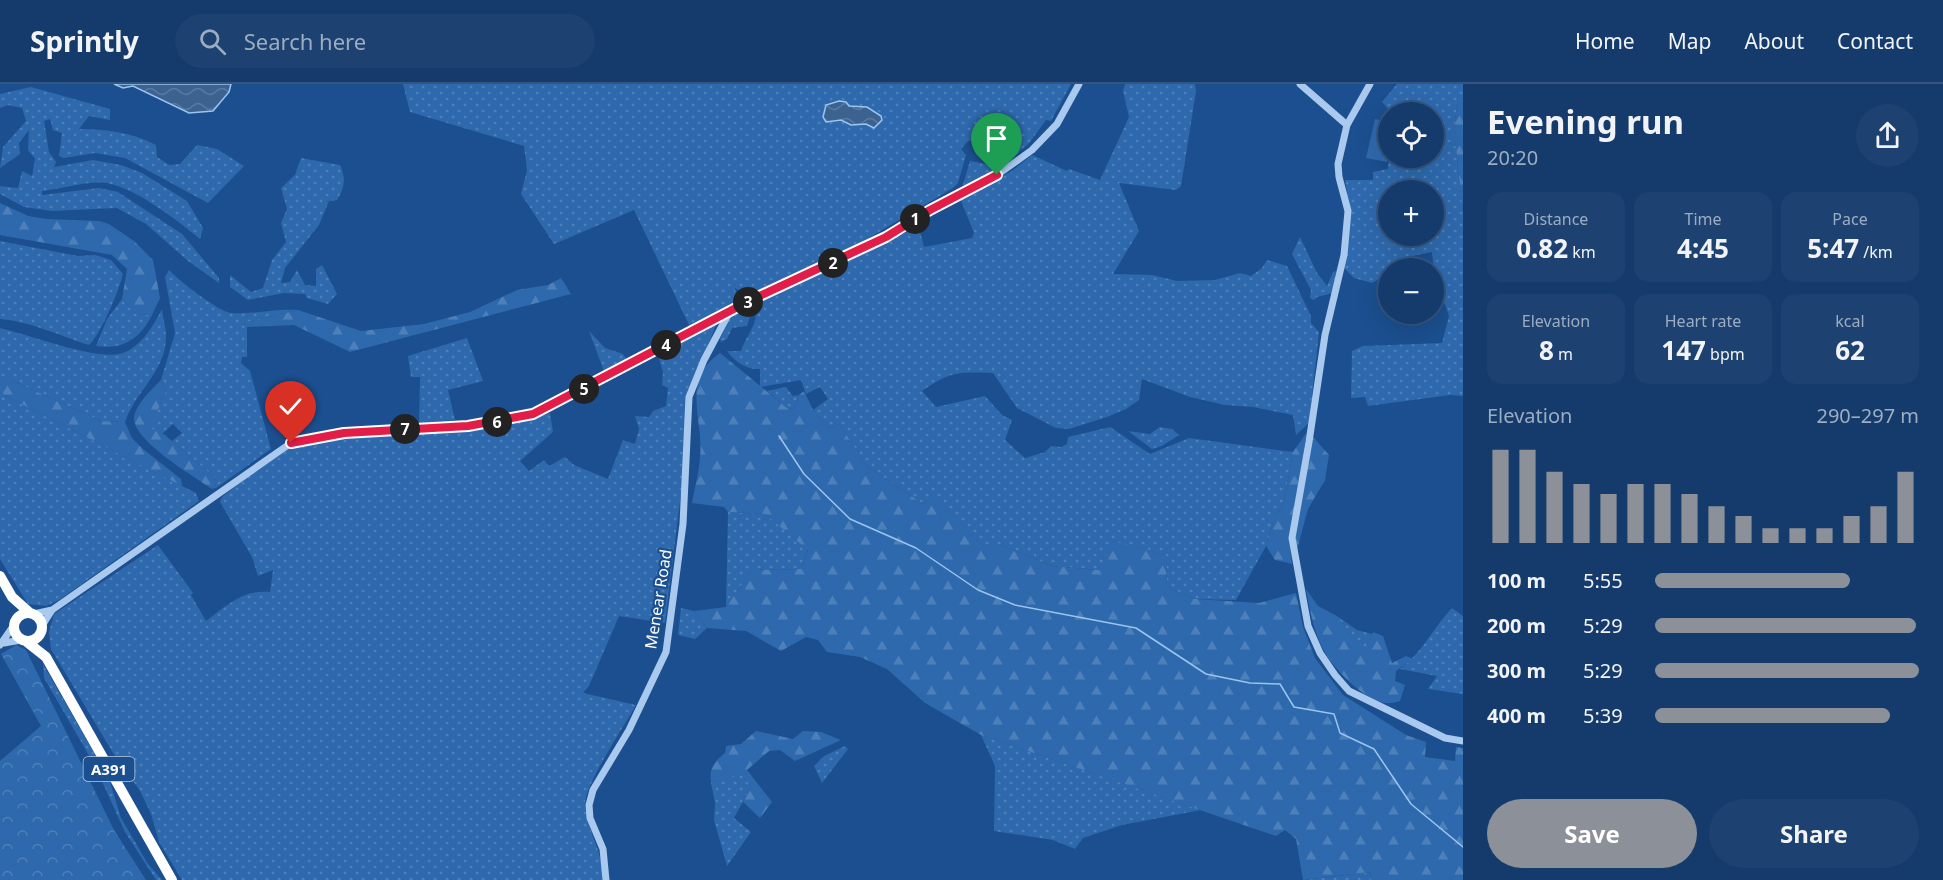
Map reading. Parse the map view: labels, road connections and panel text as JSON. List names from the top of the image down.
{
  "streets": {
    "highway": ["A391"],
    "street": ["Menear Road"]
  },
  "page": {
    "header": "Sprintly",
    "search": "Search here",
    "nav": [
      "Home",
      "Map",
      "About",
      "Contact"
    ],
    "heading": ["Evening run", "20:20"],
    "map_buttons": ["+", "−"],
    "stats": [
      ["Distance", "0.82 km"],
      ["Time", "4:45"],
      ["Pace", "5:47 /km"],
      ["Elevation", "8 m"],
      ["Heart rate", "147 bpm"],
      ["kcal", "62"]
    ],
    "pins": [
      "1",
      "2",
      "3",
      "4",
      "5",
      "6",
      "7"
    ],
    "chart": ["Elevation", "290–297 m"],
    "list": [
      {
        "name": "100 m",
        "note": "5:55"
      },
      {
        "name": "200 m",
        "note": "5:29"
      },
      {
        "name": "300 m",
        "note": "5:29"
      },
      {
        "name": "400 m",
        "note": "5:39"
      }
    ],
    "buttons": ["Save", "Share"]
  }
}
